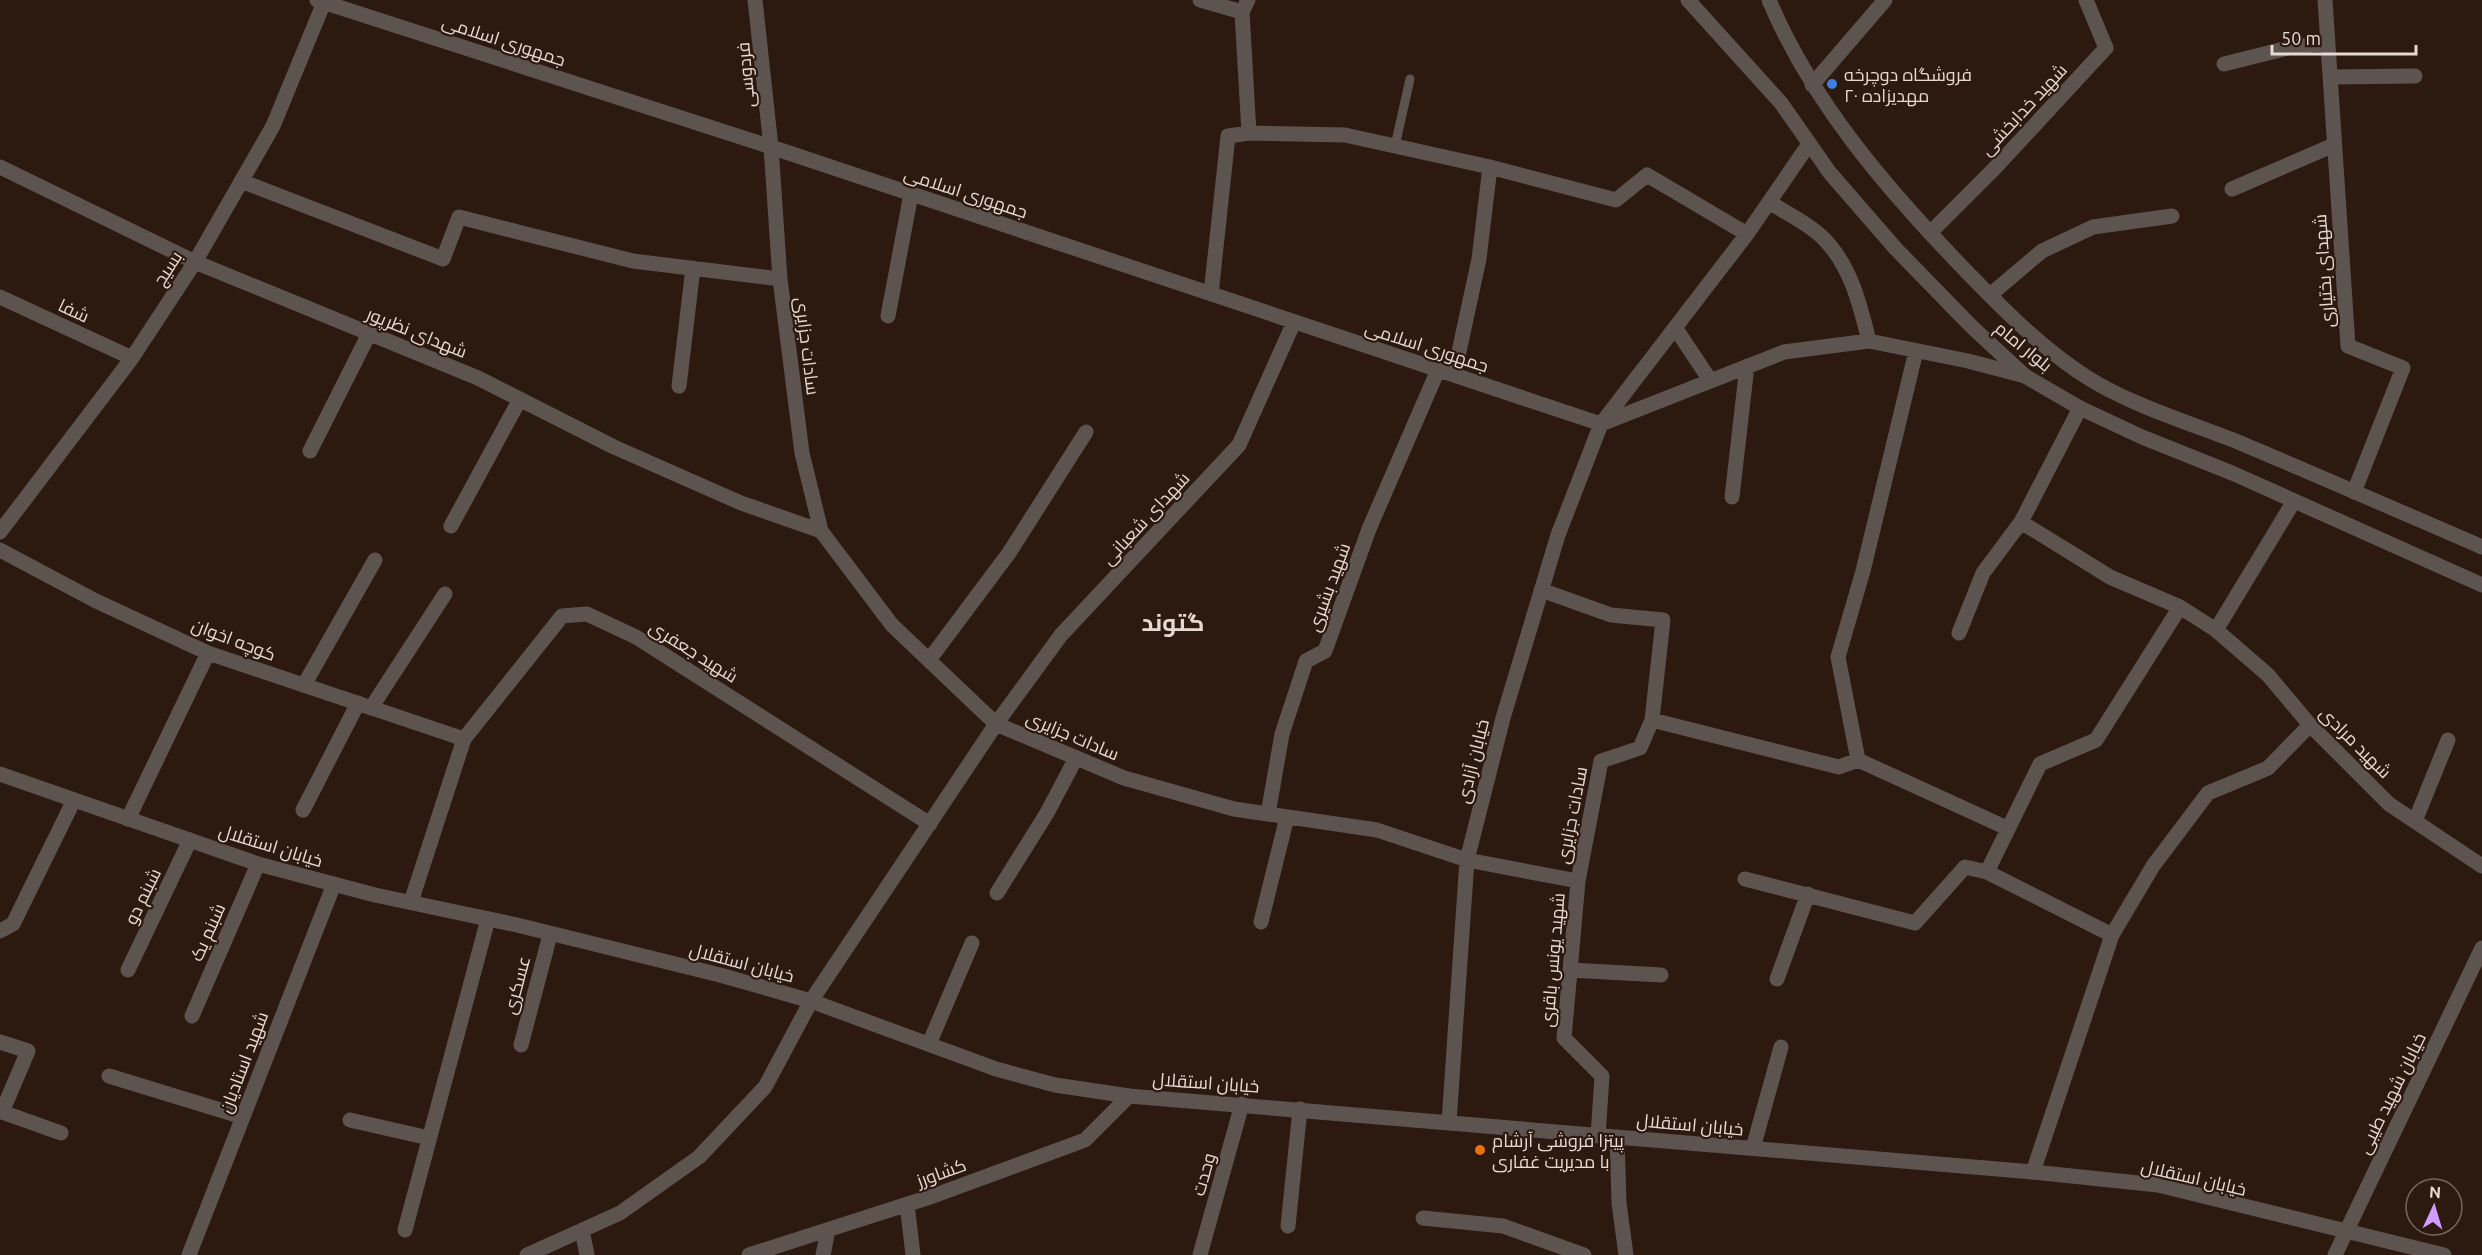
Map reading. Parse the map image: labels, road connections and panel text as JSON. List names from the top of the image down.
{
  "streets": {
    "street": [
      "جمهوری اسلامی",
      "فردوسی",
      "شهید خدابخشی",
      "بسیج",
      "شهدای بختیاری",
      "شفا",
      "شهدای نظرپور",
      "سادات جزایری",
      "بلوار امام",
      "شهدای شعبانی",
      "شهید بشیری",
      "کوچه اخوان",
      "شهید جعفری",
      "شهید مرادی",
      "خیابان آزادی",
      "خیابان استقلال",
      "شبنم دو",
      "شبنم یک",
      "شهید یونس باقری",
      "عسکری",
      "شهید استادیان",
      "خیابان شهید طیبی",
      "کشاورز",
      "وحدت"
    ]
  },
  "crossings": [
    ["جمهوری اسلامی", "فردوسی"],
    ["جمهوری اسلامی", "بسیج"],
    ["جمهوری اسلامی", "سادات جزایری"],
    ["جمهوری اسلامی", "شهدای شعبانی"],
    ["جمهوری اسلامی", "شهید بشیری"],
    ["جمهوری اسلامی", "خیابان آزادی"],
    ["فردوسی", "سادات جزایری"],
    ["شهید خدابخشی", "بلوار امام"],
    ["بسیج", "شفا"],
    ["بسیج", "شهدای نظرپور"],
    ["شهدای بختیاری", "بلوار امام"],
    ["شهدای نظرپور", "سادات جزایری"],
    ["سادات جزایری", "شهدای شعبانی"],
    ["سادات جزایری", "شهید بشیری"],
    ["سادات جزایری", "خیابان آزادی"],
    ["سادات جزایری", "شهید یونس باقری"],
    ["شهدای شعبانی", "شهید جعفری"],
    ["شهدای شعبانی", "خیابان استقلال"],
    ["کوچه اخوان", "شهید جعفری"],
    ["خیابان آزادی", "خیابان استقلال"],
    ["خیابان استقلال", "شبنم دو"],
    ["خیابان استقلال", "شبنم یک"],
    ["خیابان استقلال", "شهید یونس باقری"],
    ["خیابان استقلال", "عسکری"],
    ["خیابان استقلال", "شهید استادیان"],
    ["خیابان استقلال", "خیابان شهید طیبی"],
    ["خیابان استقلال", "کشاورز"],
    ["خیابان استقلال", "وحدت"]
  ],
  "districts": ["گتوند"],
  "places": ["فروشگاه دوچرخه ۲۰ مهدیزاده", "پیتزا فروشی آرشام با مدیریت غفاری"],
  "scale_bar": "50 m",
  "north": "top"
}
